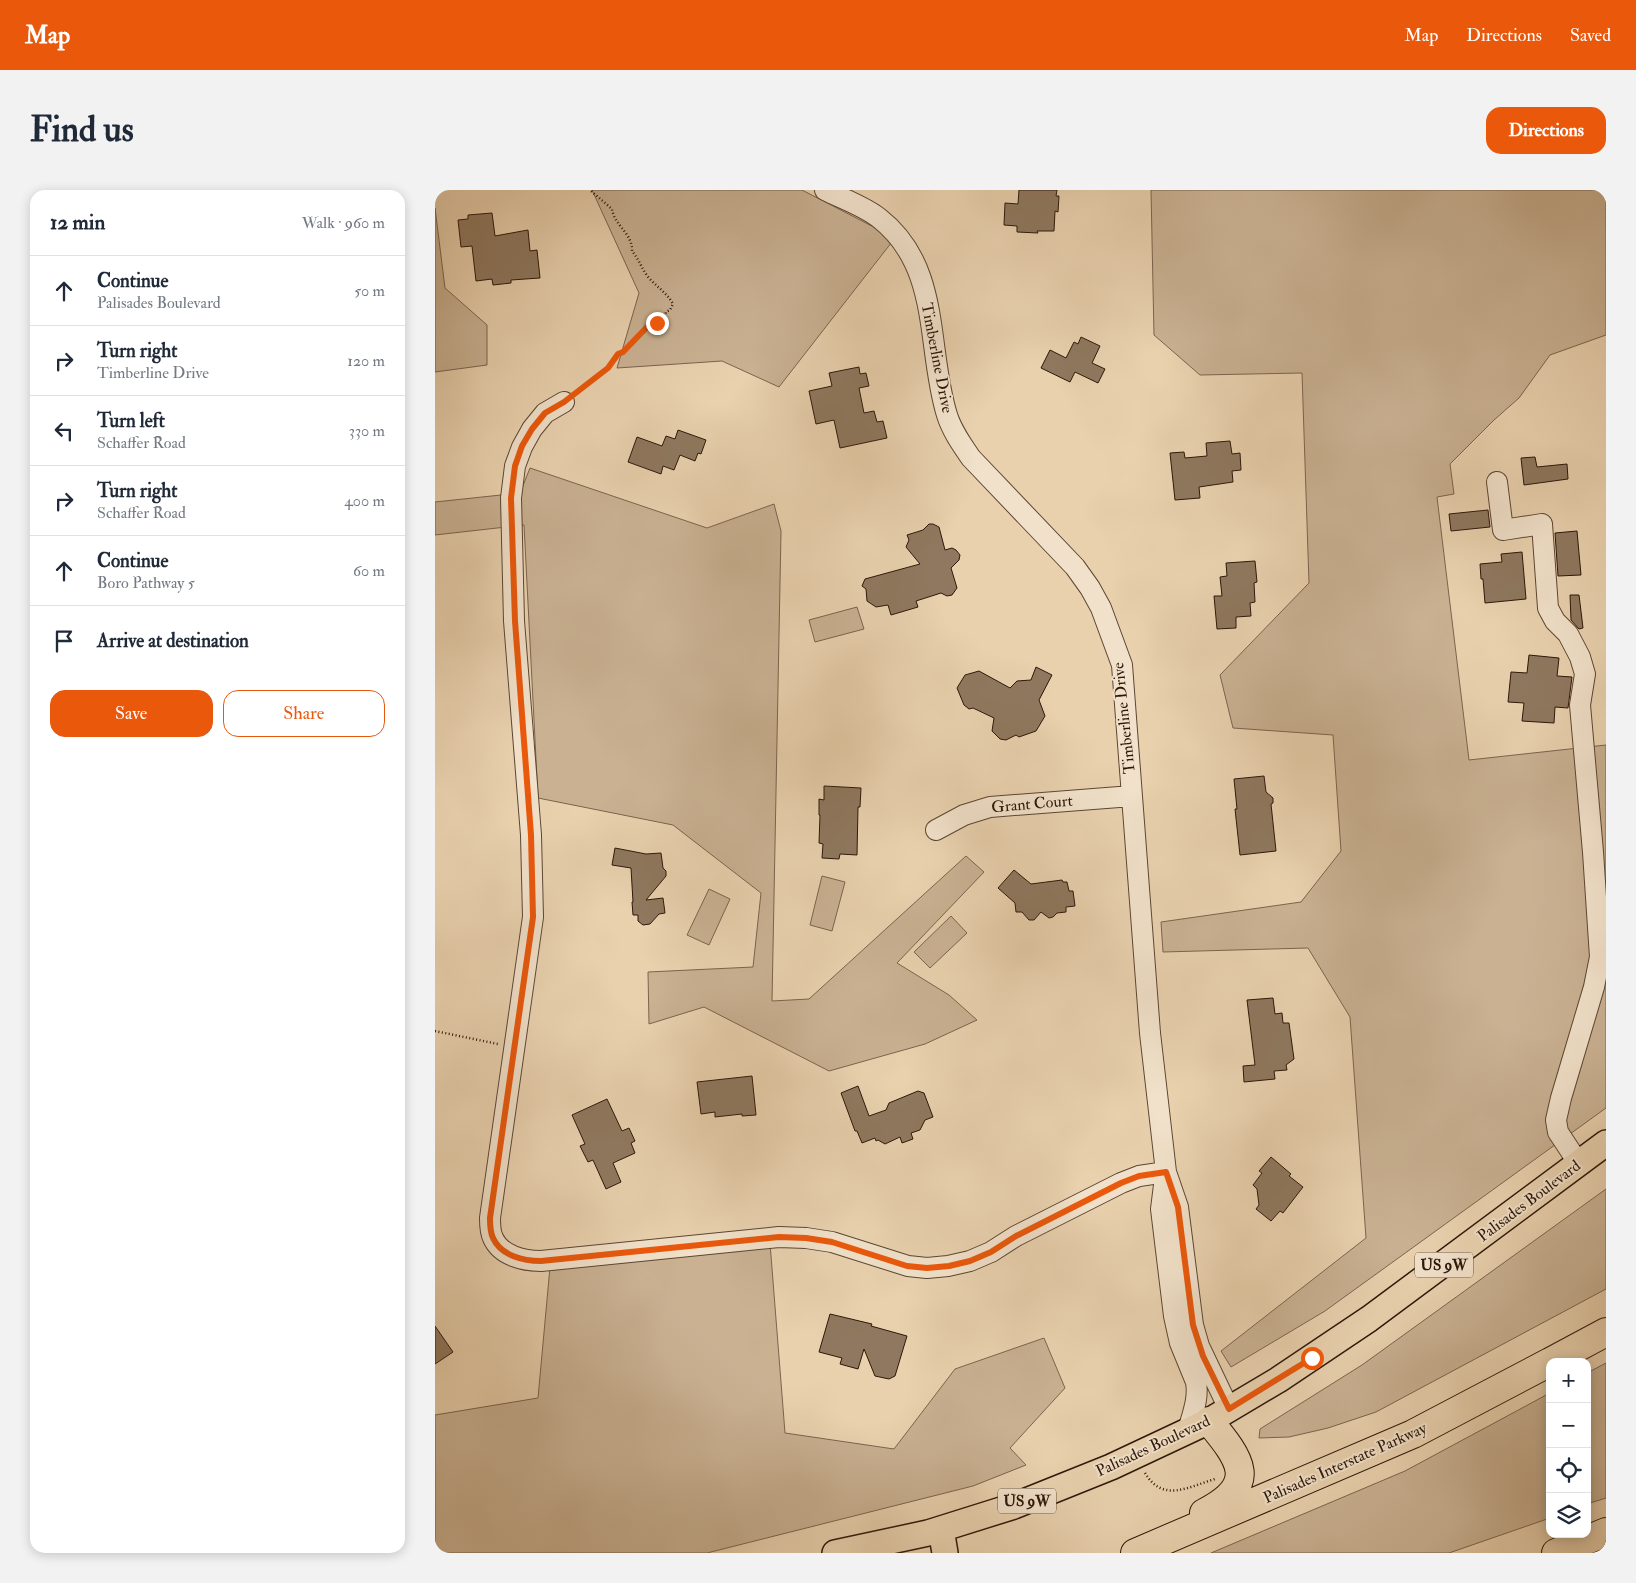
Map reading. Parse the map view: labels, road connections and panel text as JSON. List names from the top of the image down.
{
  "streets": {
    "highway": ["Palisades Interstate Parkway"],
    "main road": ["Palisades Boulevard", "US 9W"],
    "street": ["Timberline Drive", "Grant Court"]
  },
  "crossings": [
    ["Timberline Drive", "Grant Court"],
    ["Timberline Drive", "Palisades Boulevard"]
  ],
  "page": {
    "header": "Map",
    "nav": ["Map", "Directions", "Saved"],
    "buttons": [
      "Directions",
      ["Save", "Share"]
    ],
    "title": "Find us",
    "heading": ["12 min", "Walk · 960 m"],
    "list": [
      ["Continue", "Palisades Boulevard", "50 m"],
      ["Turn right", "Timberline Drive", "120 m"],
      ["Turn left", "Schaffer Road", "330 m"],
      ["Turn right", "Schaffer Road", "400 m"],
      ["Continue", "Boro Pathway 5", "60 m"],
      "Arrive at destination"
    ],
    "map_buttons": ["+", "−"]
  }
}
